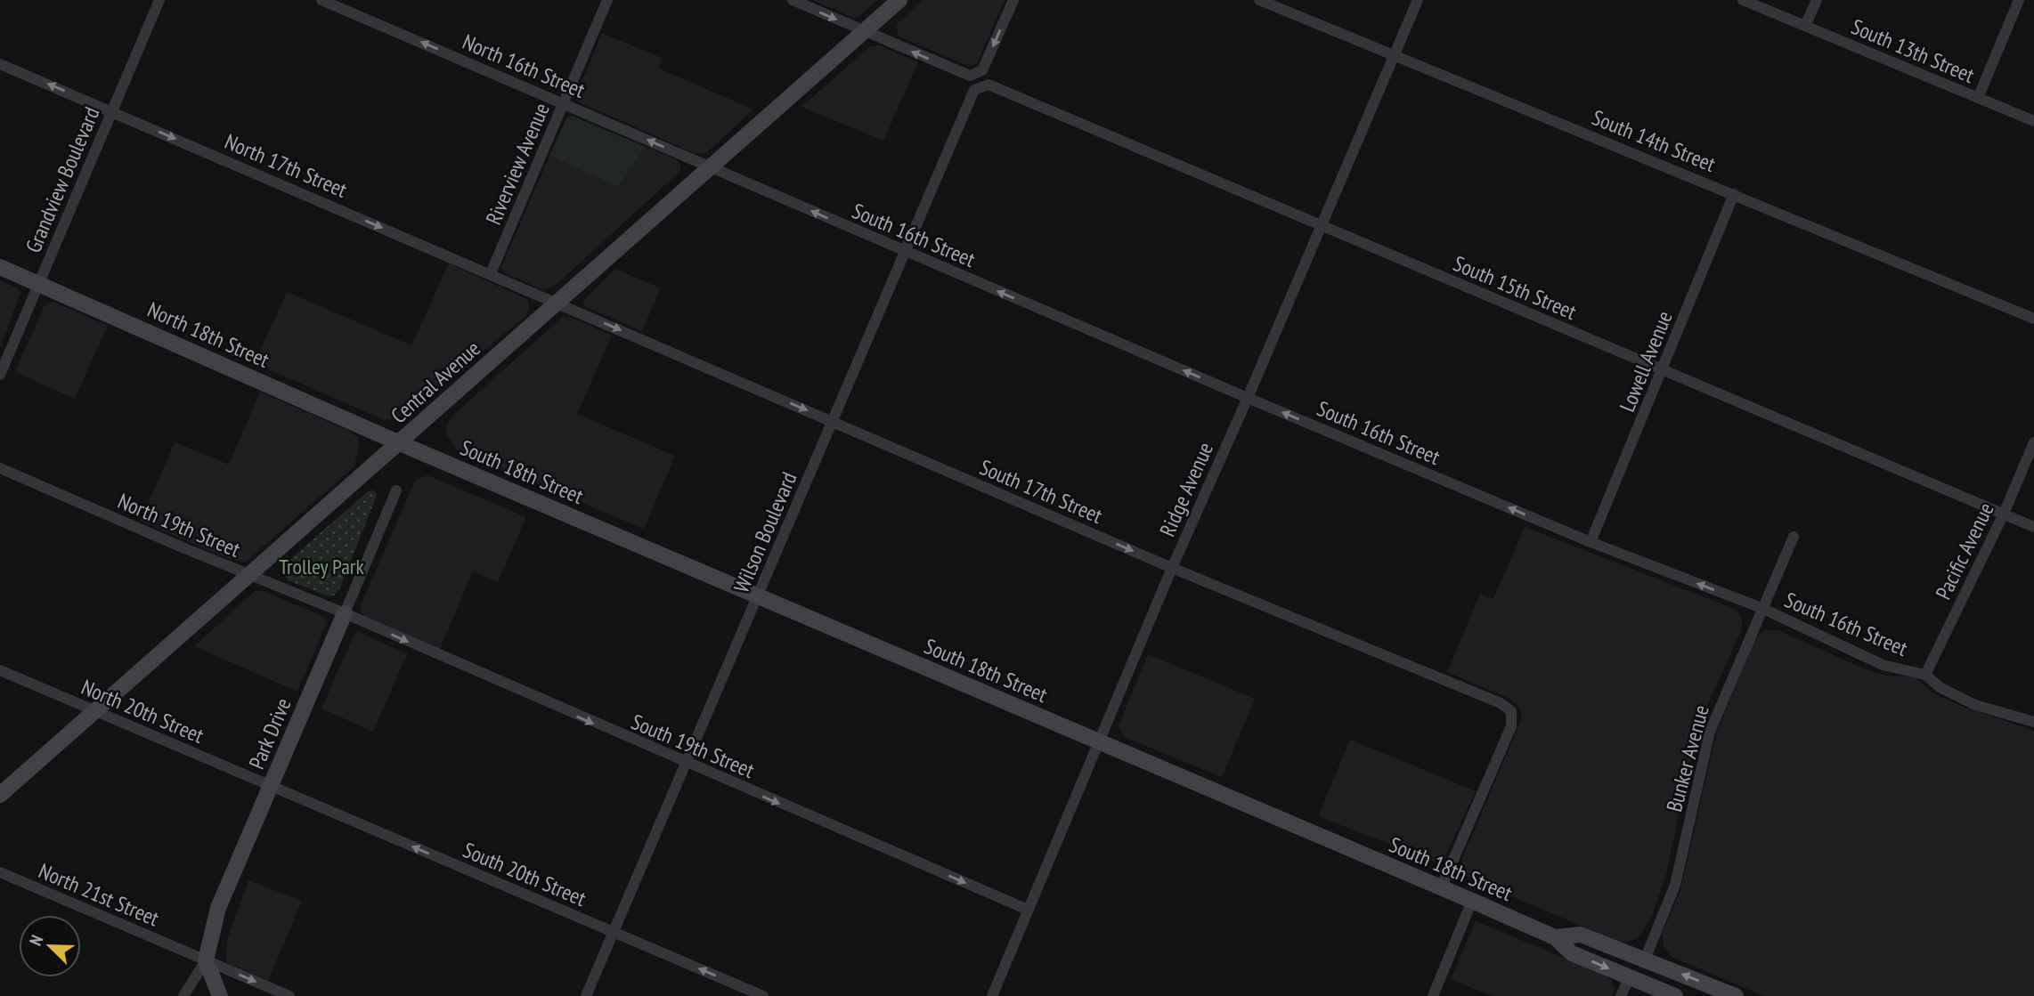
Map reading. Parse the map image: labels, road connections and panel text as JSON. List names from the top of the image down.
{
  "streets": {
    "main road": [
      "North 18th Street",
      "Central Avenue",
      "South 18th Street",
      "Park Drive"
    ],
    "street": [
      "South 13th Street",
      "North 16th Street",
      "South 14th Street",
      "Riverview Avenue",
      "North 17th Street",
      "Grandview Boulevard",
      "South 16th Street",
      "South 15th Street",
      "Lowell Avenue",
      "Ridge Avenue",
      "South 17th Street",
      "North 19th Street",
      "Wilson Boulevard",
      "Pacific Avenue",
      "North 20th Street",
      "South 19th Street",
      "Bunker Avenue",
      "South 20th Street",
      "North 21st Street"
    ]
  },
  "crossings": [
    ["North 16th Street", "Riverview Avenue"],
    ["North 16th Street", "South 16th Street"],
    ["North 16th Street", "Central Avenue"],
    ["South 14th Street", "Lowell Avenue"],
    ["South 14th Street", "Ridge Avenue"],
    ["Riverview Avenue", "North 17th Street"],
    ["North 17th Street", "Grandview Boulevard"],
    ["North 17th Street", "Central Avenue"],
    ["North 17th Street", "South 17th Street"],
    ["Grandview Boulevard", "North 18th Street"],
    ["South 16th Street", "Lowell Avenue"],
    ["South 16th Street", "Central Avenue"],
    ["South 16th Street", "Ridge Avenue"],
    ["South 16th Street", "Wilson Boulevard"],
    ["South 16th Street", "Pacific Avenue"],
    ["South 16th Street", "Bunker Avenue"],
    ["South 15th Street", "Lowell Avenue"],
    ["South 15th Street", "Ridge Avenue"],
    ["South 15th Street", "Wilson Boulevard"],
    ["South 15th Street", "Pacific Avenue"],
    ["North 18th Street", "Central Avenue"],
    ["North 18th Street", "South 18th Street"],
    ["Central Avenue", "South 18th Street"],
    ["Central Avenue", "South 17th Street"],
    ["Central Avenue", "North 19th Street"],
    ["Central Avenue", "North 20th Street"],
    ["South 18th Street", "Ridge Avenue"],
    ["South 18th Street", "South 17th Street"],
    ["South 18th Street", "Wilson Boulevard"],
    ["South 18th Street", "Bunker Avenue"],
    ["Ridge Avenue", "South 17th Street"],
    ["Ridge Avenue", "South 19th Street"],
    ["South 17th Street", "Wilson Boulevard"],
    ["North 19th Street", "Park Drive"],
    ["North 19th Street", "South 19th Street"],
    ["Wilson Boulevard", "South 19th Street"],
    ["Wilson Boulevard", "South 20th Street"],
    ["North 20th Street", "Park Drive"],
    ["North 20th Street", "South 20th Street"],
    ["Park Drive", "South 19th Street"],
    ["Park Drive", "South 20th Street"],
    ["Park Drive", "North 21st Street"]
  ],
  "one_way": [
    "North 16th Street",
    "South 16th Street",
    "South 17th Street",
    "South 19th Street",
    "South 20th Street"
  ],
  "parks": ["Trolley Park"],
  "north": "top left"
}
